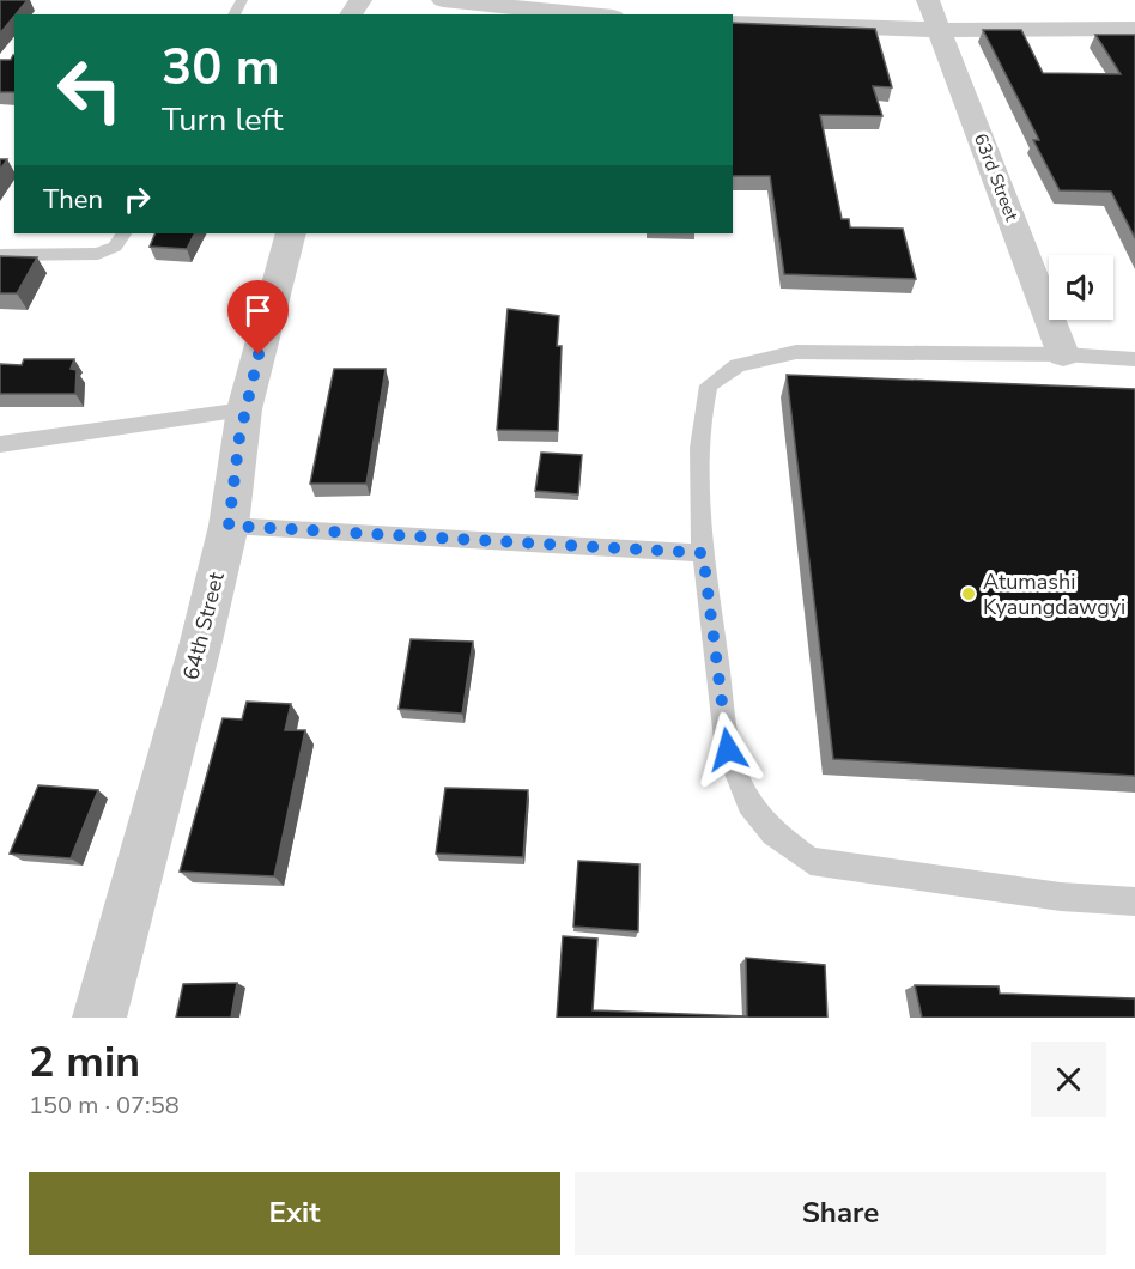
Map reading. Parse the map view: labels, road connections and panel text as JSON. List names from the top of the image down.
{
  "streets": {
    "street": ["63rd Street", "64th Street"]
  },
  "places": ["Atumashi Kyaungdawgyi"],
  "page": {
    "turn": ["30 m", "Turn left"],
    "then": "Then",
    "heading": ["2 min", "150 m · 07:58"],
    "buttons": ["Exit", "Share"]
  }
}
